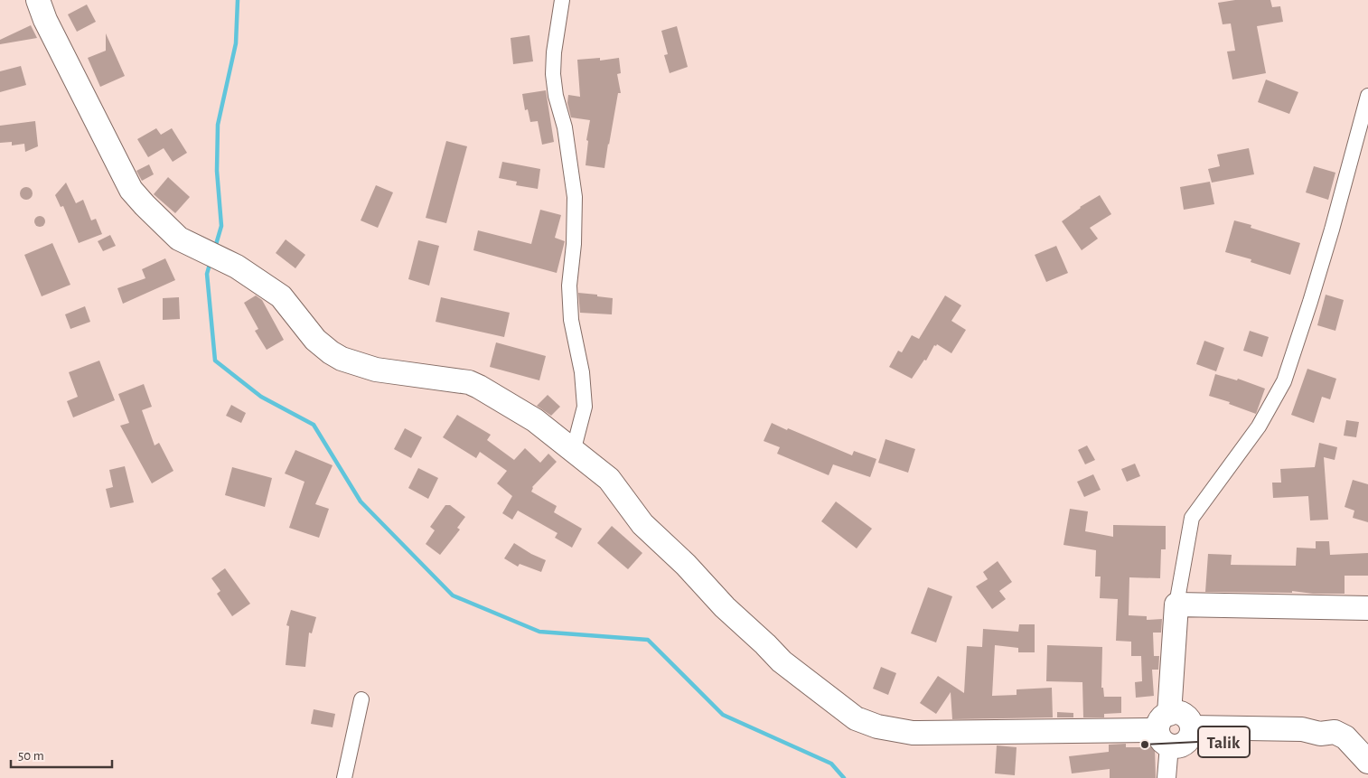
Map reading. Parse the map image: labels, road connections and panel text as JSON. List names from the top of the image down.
{
  "places": ["Talik"],
  "scale_bar": "50 m"
}
